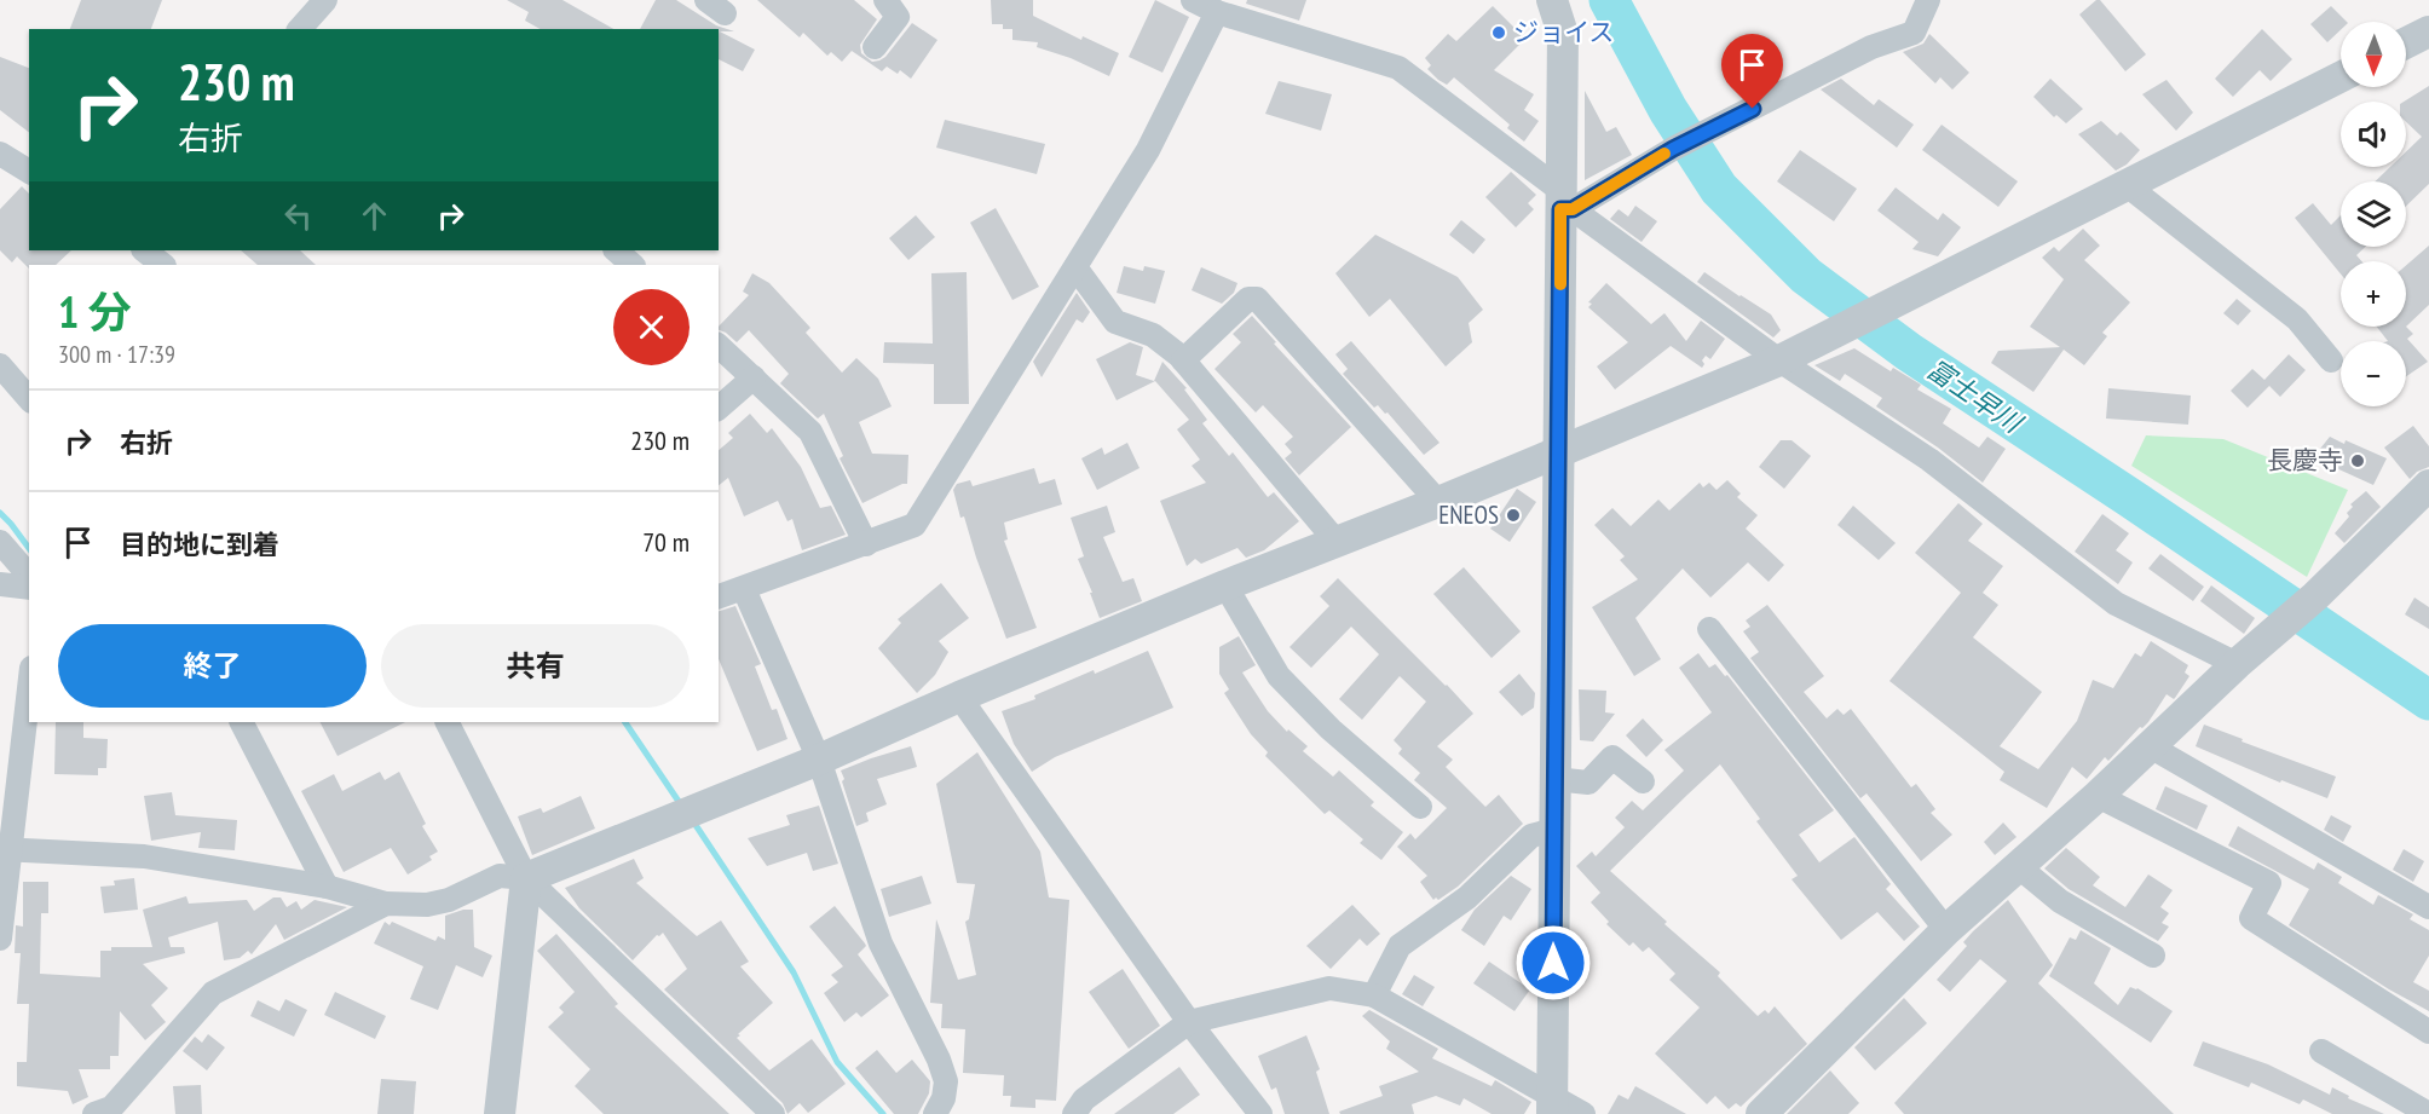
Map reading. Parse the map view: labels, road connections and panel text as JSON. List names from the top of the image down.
{
  "water": ["富士早川"],
  "places": ["ジョイス", "長慶寺", "ENEOS"],
  "north": "bottom",
  "page": {
    "map_buttons": ["+", "−"],
    "turn": ["230 m", "右折"],
    "heading": ["1 分", "300 m · 17:39"],
    "list": [
      {
        "name": "右折",
        "value": "230 m"
      },
      {
        "name": "目的地に到着",
        "value": "70 m"
      }
    ],
    "buttons": ["終了", "共有"]
  }
}
